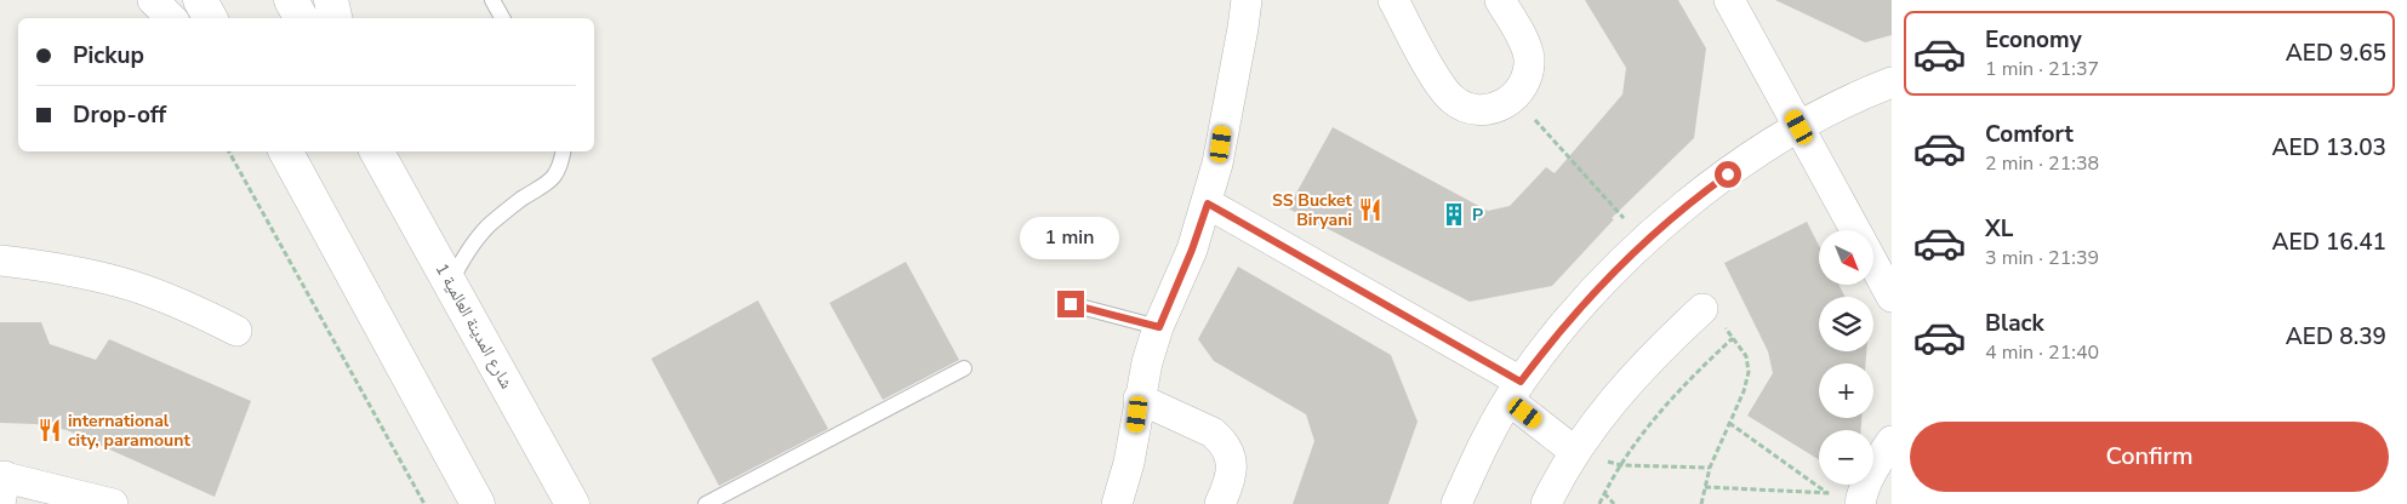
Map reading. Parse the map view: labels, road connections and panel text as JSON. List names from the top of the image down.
{
  "streets": {
    "street": ["شارع المدينة العالمية 1"]
  },
  "places": {
    "restaurant": ["SS Bucket Biryani", "international city, paramount"],
    "building": ["P"]
  },
  "north": "bottom right",
  "page": {
    "list": [
      {
        "name": "Economy",
        "note": "1 min · 21:37",
        "value": "AED 9.65"
      },
      {
        "name": "Comfort",
        "note": "2 min · 21:38",
        "value": "AED 13.03"
      },
      {
        "name": "XL",
        "note": "3 min · 21:39",
        "value": "AED 16.41"
      },
      {
        "name": "Black",
        "note": "4 min · 21:40",
        "value": "AED 8.39"
      }
    ],
    "banner": ["Pickup", "Drop-off"],
    "bubble": "1 min",
    "map_buttons": ["+", "−"],
    "buttons": "Confirm"
  }
}
